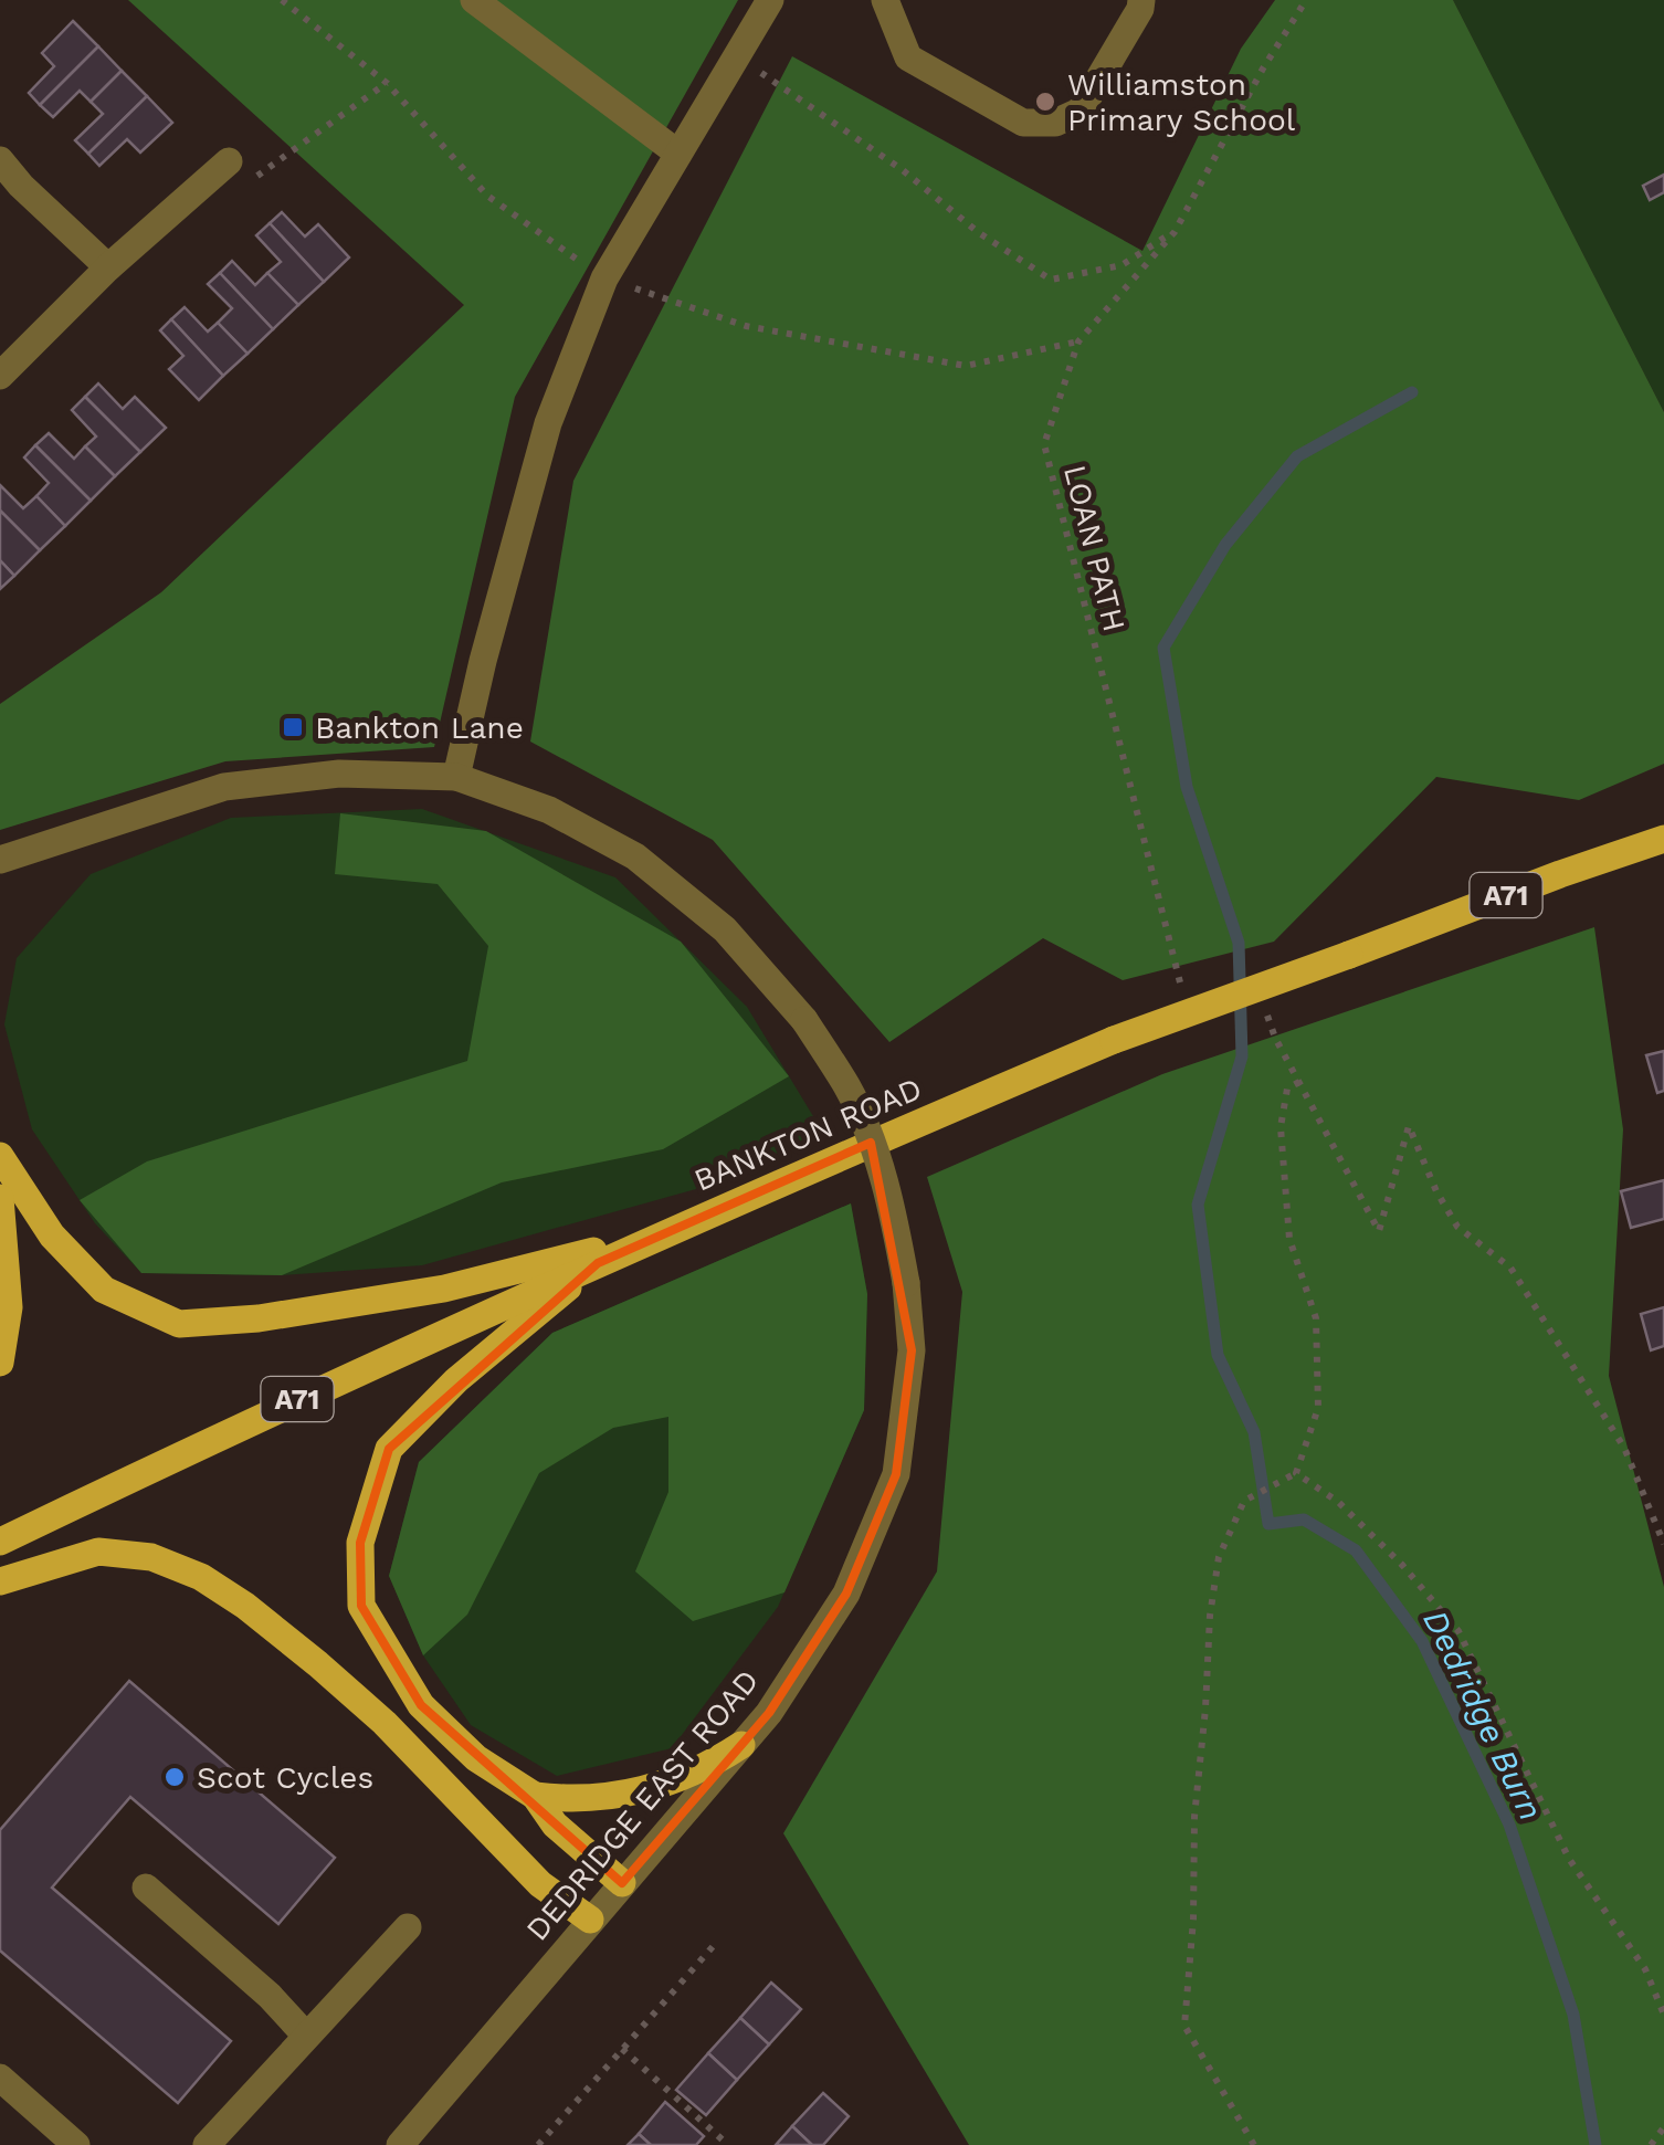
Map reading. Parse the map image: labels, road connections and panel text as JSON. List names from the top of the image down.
{
  "streets": {
    "main road": ["A71", "BANKTON ROAD"],
    "street": ["DEDRIDGE EAST ROAD"],
    "path": ["LOAN PATH"]
  },
  "water": ["Dedridge Burn"],
  "places": {
    "other": ["Williamston Primary School", "Scot Cycles"],
    "transit": ["Bankton Lane"]
  }
}
